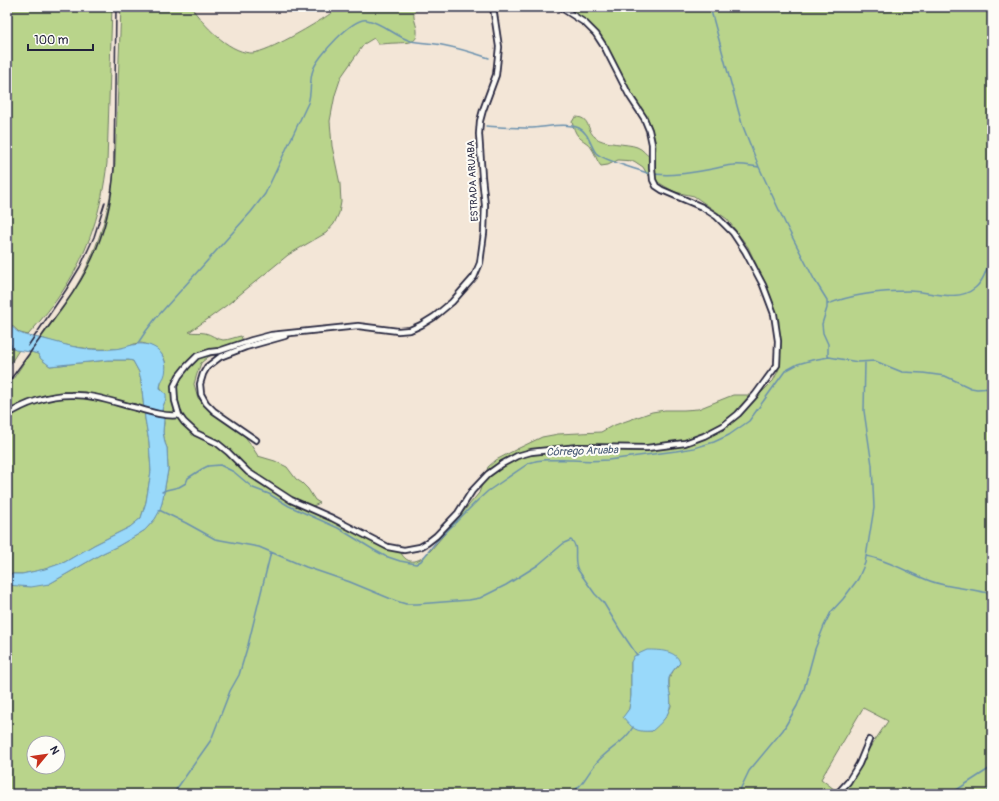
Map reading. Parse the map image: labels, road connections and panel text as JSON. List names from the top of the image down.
{
  "streets": {
    "street": ["ESTRADA ARUABA"]
  },
  "water": ["Córrego Aruaba"],
  "scale_bar": "100 m",
  "north": "top right"
}
